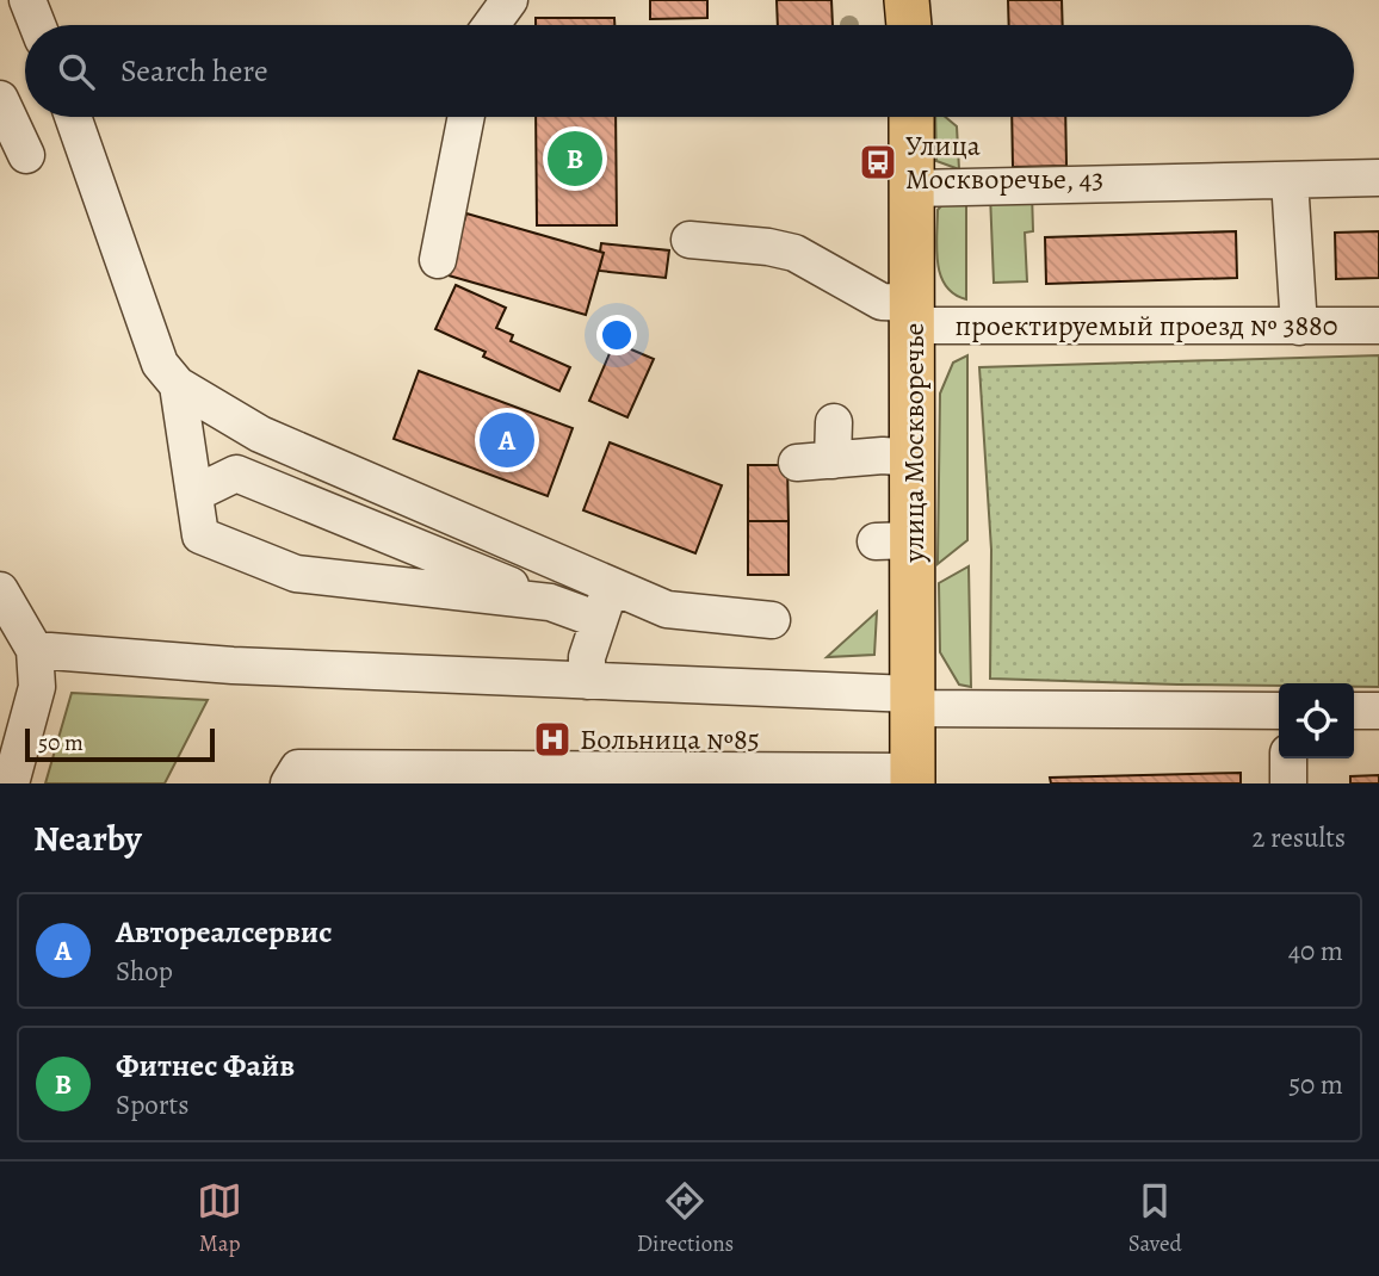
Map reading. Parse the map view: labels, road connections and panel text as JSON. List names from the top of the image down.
{
  "streets": {
    "main road": ["улица Москворечье"],
    "street": ["проектируемый проезд № 3880"]
  },
  "crossings": [
    ["проектируемый проезд № 3880", "улица Москворечье"]
  ],
  "places": {
    "bus stop": ["Улица Москворечье, 43"],
    "hospital": ["Больница №85"]
  },
  "scale_bar": "50 m",
  "page": {
    "search": "Search here",
    "pins": ["B", "A"],
    "scale": "50 m",
    "heading": ["Nearby", "2 results"],
    "list": [
      {
        "mark": "A",
        "name": "Автореалсервис",
        "note": "Shop",
        "value": "40 m"
      },
      {
        "mark": "B",
        "name": "Фитнес Файв",
        "note": "Sports",
        "value": "50 m"
      }
    ],
    "nav": ["Map", "Directions", "Saved"]
  }
}
